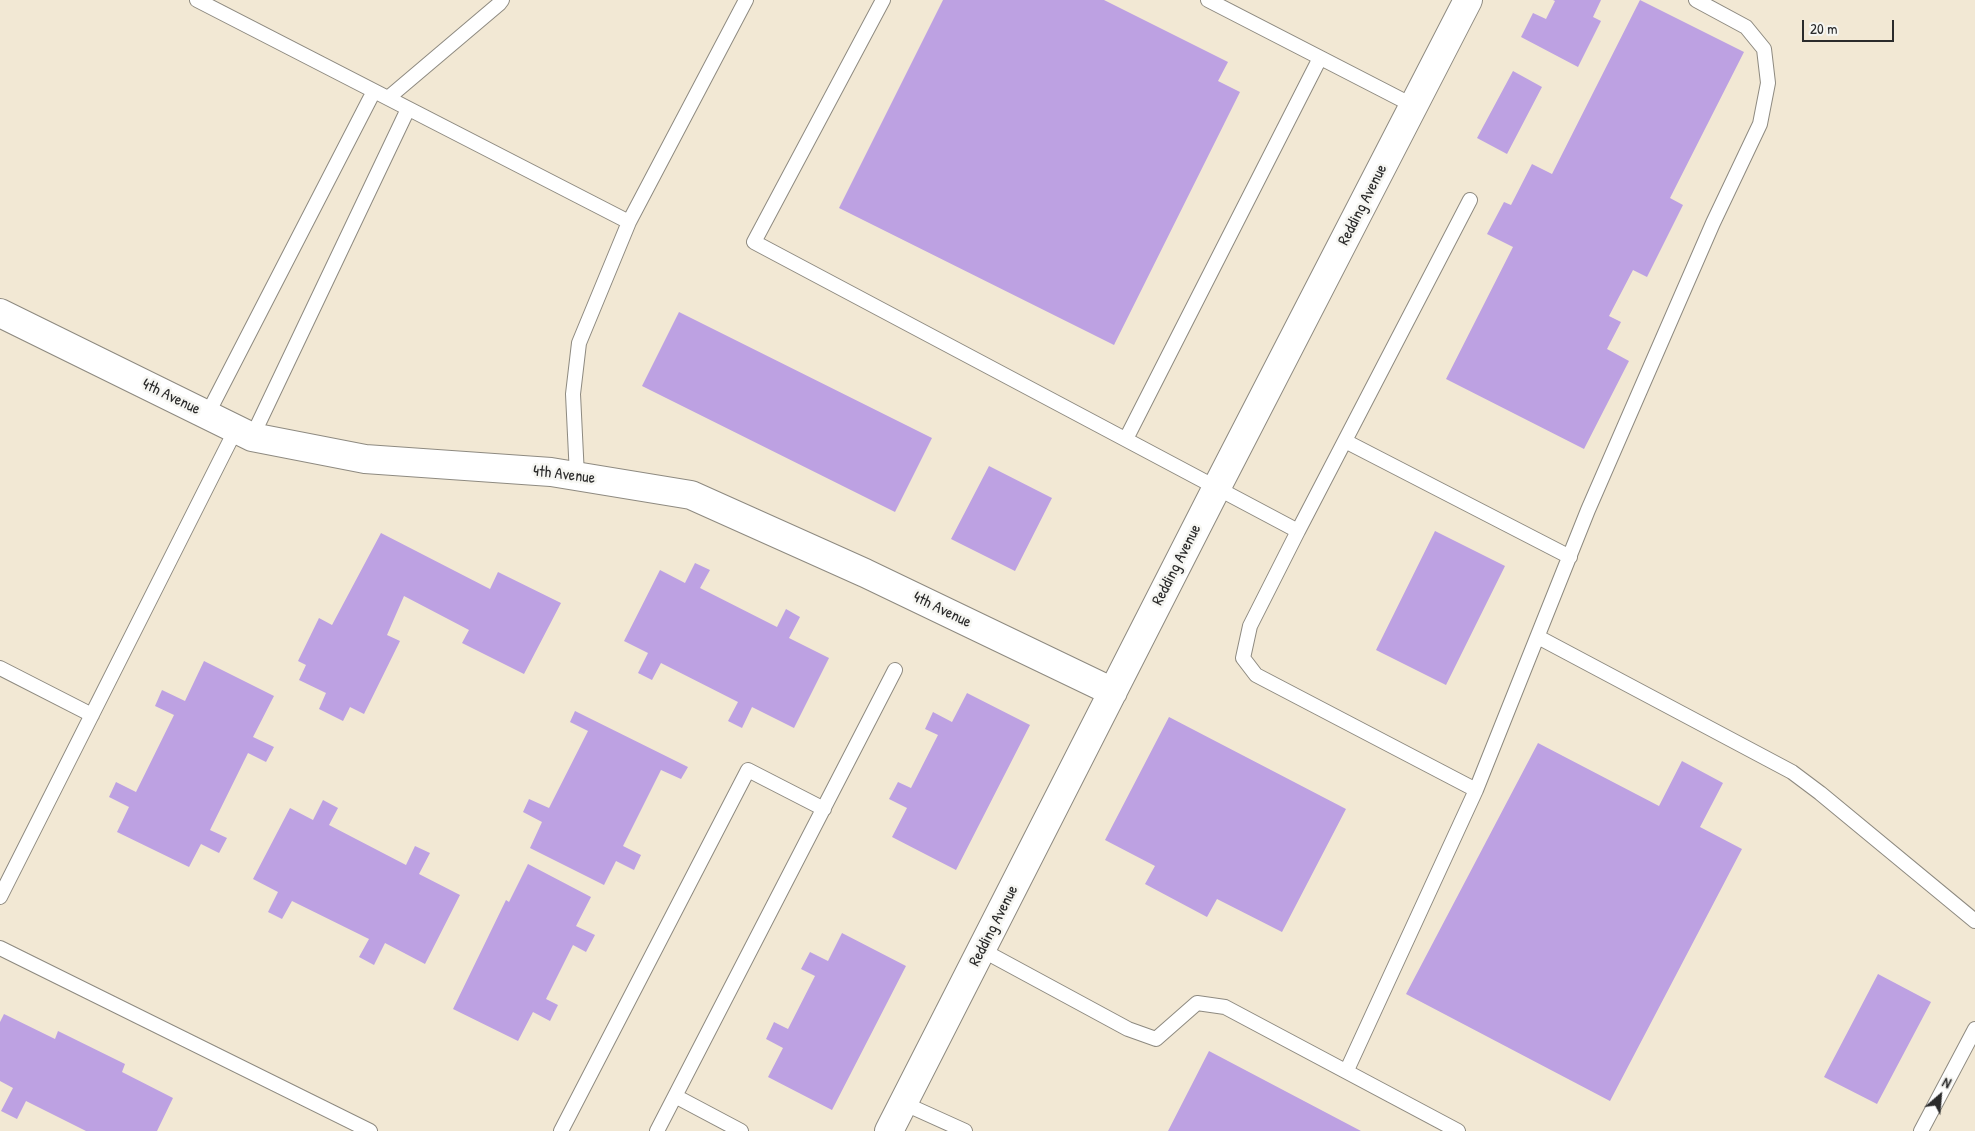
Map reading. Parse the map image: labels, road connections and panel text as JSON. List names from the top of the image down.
{
  "streets": {
    "street": ["Redding Avenue", "4th Avenue"]
  },
  "crossings": [
    ["Redding Avenue", "4th Avenue"]
  ],
  "scale_bar": "20 m",
  "north": "top right"
}
